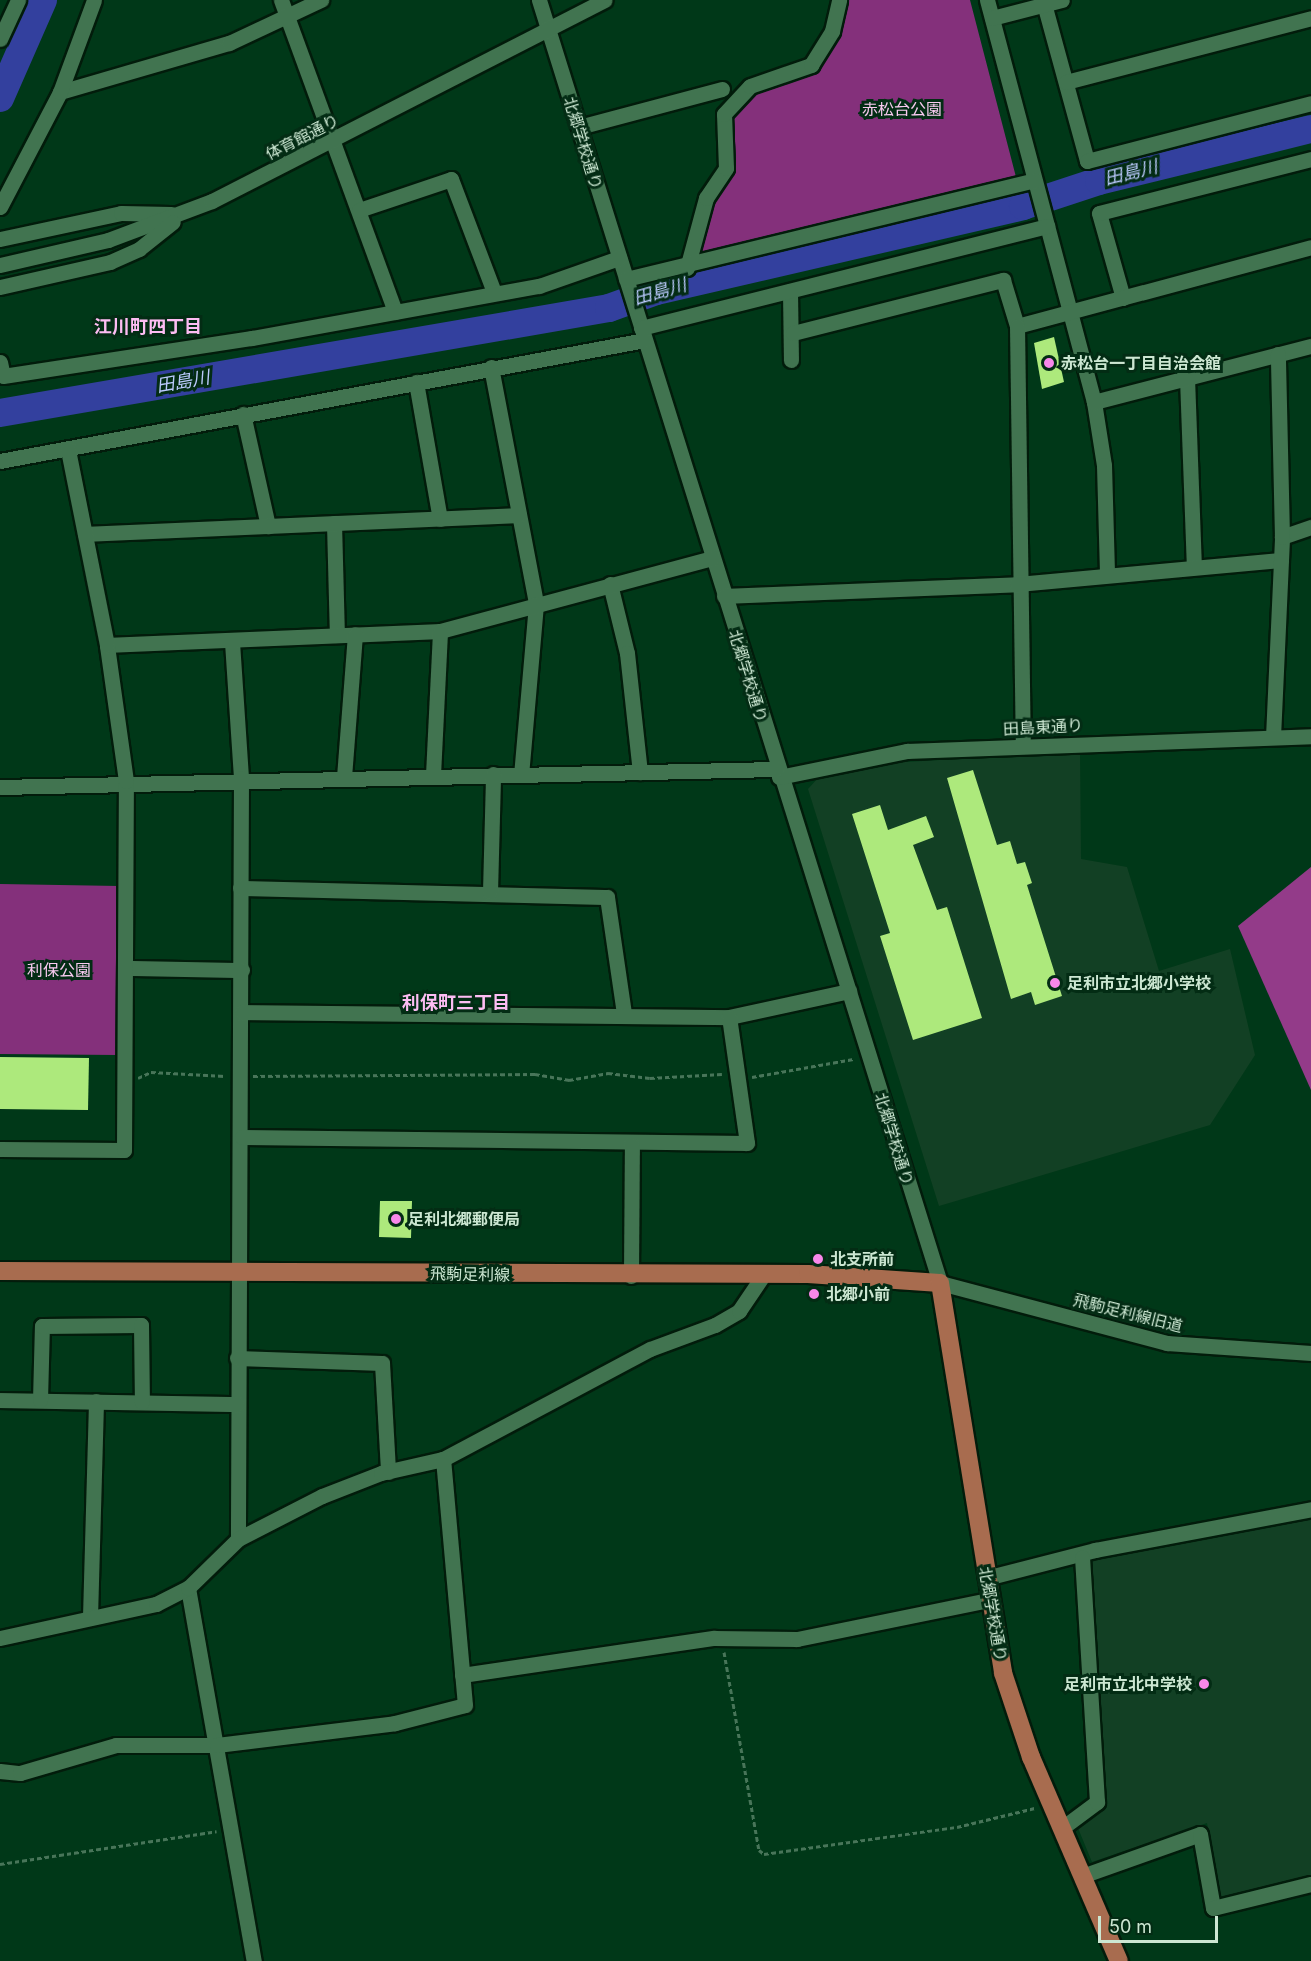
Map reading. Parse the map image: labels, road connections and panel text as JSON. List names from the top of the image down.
{
  "streets": {
    "main road": ["北郷学校通り", "飛駒足利線"],
    "street": ["体育館通り", "田島東通り", "飛駒足利線旧道"]
  },
  "crossings": [
    ["体育館通り", "北郷学校通り"],
    ["北郷学校通り", "田島東通り"],
    ["北郷学校通り", "飛駒足利線"],
    ["北郷学校通り", "飛駒足利線旧道"],
    ["飛駒足利線", "飛駒足利線旧道"]
  ],
  "districts": ["江川町四丁目", "利保町三丁目"],
  "water": ["田島川"],
  "parks": ["赤松台公園", "利保公園"],
  "places": [
    "赤松台一丁目自治会館",
    "足利市立北郷小学校",
    "足利北郷郵便局",
    "北支所前",
    "北郷小前",
    "足利市立北中学校"
  ],
  "scale_bar": "50 m"
}
